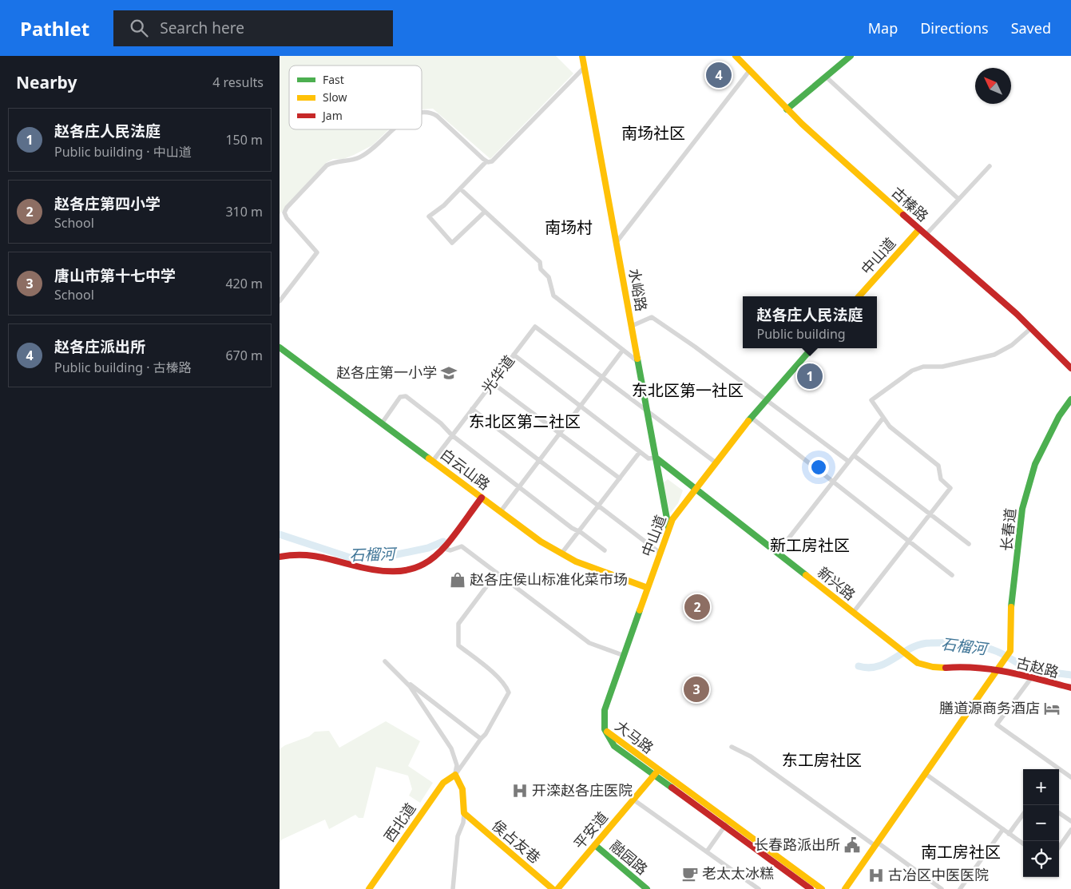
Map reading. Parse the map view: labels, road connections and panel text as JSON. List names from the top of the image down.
{
  "streets": {
    "street": [
      "古榛路",
      "中山道",
      "水峪路",
      "光华道",
      "白云山路",
      "长春道",
      "新兴路",
      "古赵路",
      "大马路",
      "西北道",
      "平安道",
      "侯占友巷",
      "融园路"
    ]
  },
  "crossings": [
    ["古榛路", "中山道"],
    ["中山道", "水峪路"],
    ["中山道", "白云山路"],
    ["中山道", "新兴路"],
    ["中山道", "大马路"],
    ["水峪路", "新兴路"],
    ["光华道", "白云山路"],
    ["长春道", "新兴路"],
    ["长春道", "古赵路"],
    ["新兴路", "古赵路"],
    ["大马路", "平安道"],
    ["平安道", "融园路"]
  ],
  "districts": [
    "南场社区",
    "南场村",
    "东北区第一社区",
    "东北区第二社区",
    "新工房社区",
    "东工房社区",
    "南工房社区"
  ],
  "water": ["石榴河"],
  "places": {
    "school or university": ["赵各庄第一小学"],
    "shop": ["赵各庄侯山标准化菜市场"],
    "hotel": ["膳道源商务酒店"],
    "hospital": ["开滦赵各庄医院", "古冶区中医医院"],
    "public building": ["长春路派出所"],
    "cafe": ["老太太冰糕"]
  },
  "legend": ["Fast", "Slow", "Jam"],
  "north": "top left",
  "page": {
    "header": "Pathlet",
    "search": "Search here",
    "nav": ["Map", "Directions", "Saved"],
    "heading": ["Nearby", "4 results"],
    "pins": [
      "4",
      "1",
      "2",
      "3"
    ],
    "list": [
      {
        "mark": "1",
        "name": "赵各庄人民法庭",
        "note": "Public building · 中山道",
        "value": "150 m"
      },
      {
        "mark": "2",
        "name": "赵各庄第四小学",
        "note": "School",
        "value": "310 m"
      },
      {
        "mark": "3",
        "name": "唐山市第十七中学",
        "note": "School",
        "value": "420 m"
      },
      {
        "mark": "4",
        "name": "赵各庄派出所",
        "note": "Public building · 古榛路",
        "value": "670 m"
      }
    ],
    "popup": ["赵各庄人民法庭", "Public building"],
    "map_buttons": ["+", "−"]
  }
}
